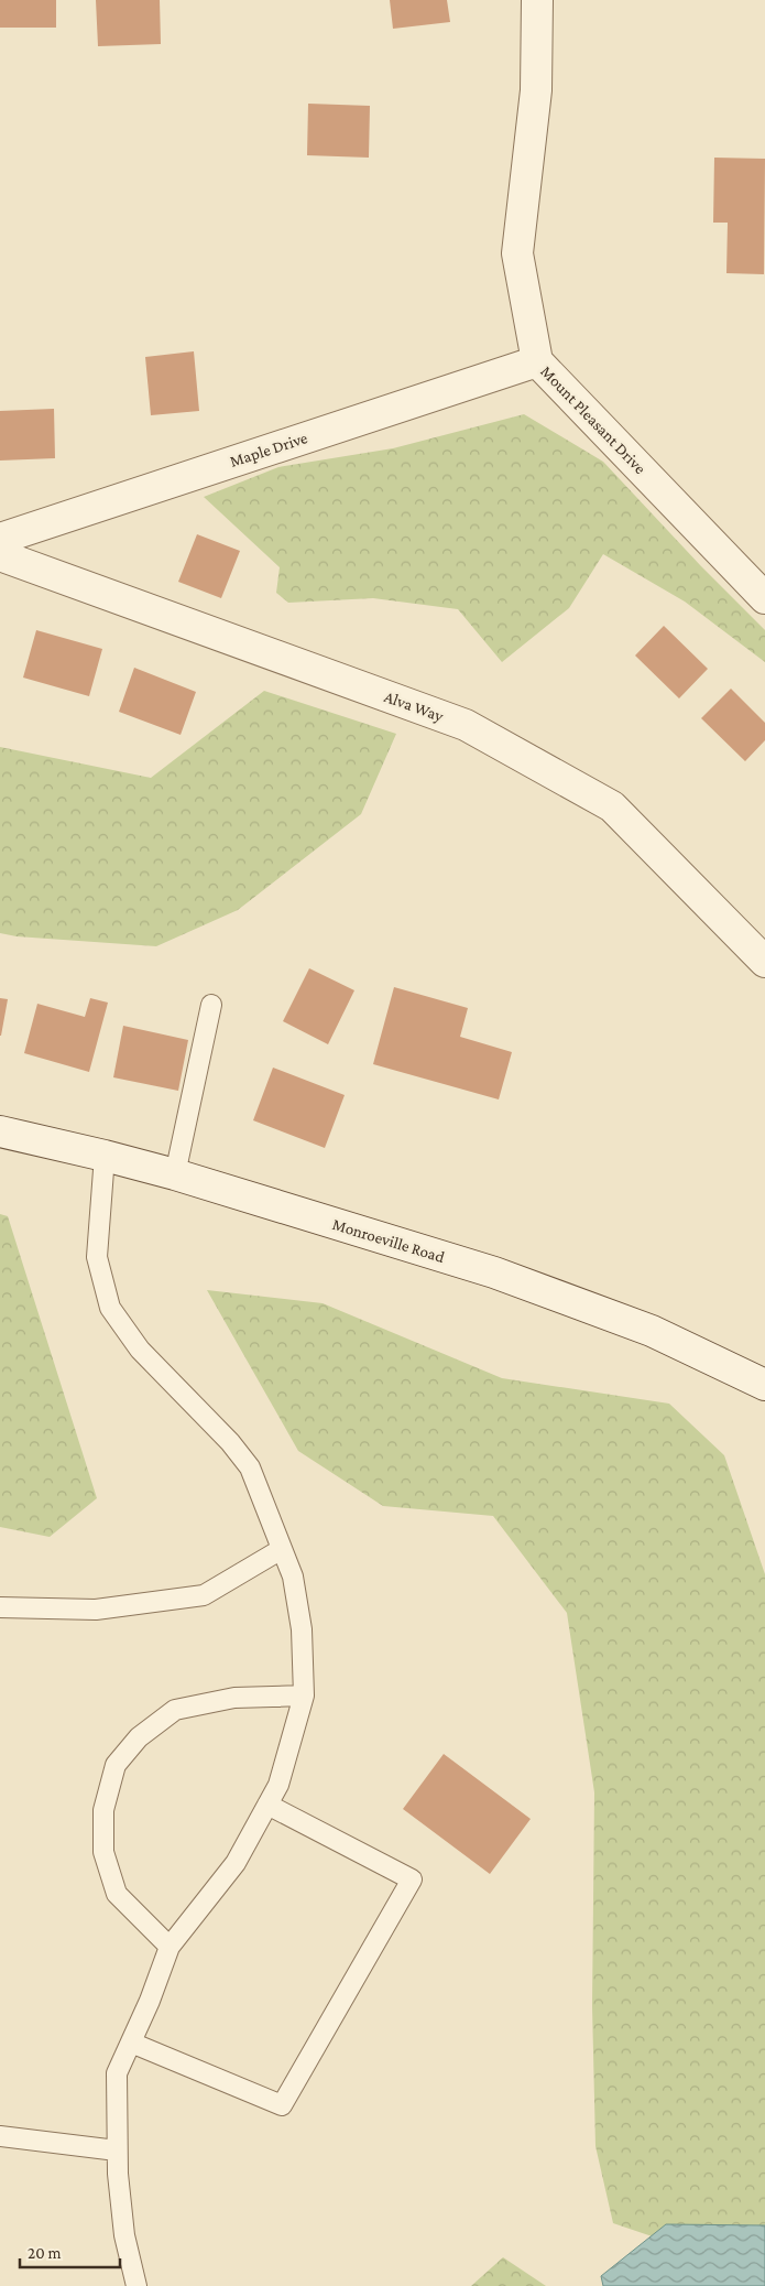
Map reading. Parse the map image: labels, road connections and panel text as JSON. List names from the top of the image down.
{
  "streets": {
    "street": [
      "Mount Pleasant Drive",
      "Maple Drive",
      "Alva Way",
      "Monroeville Road"
    ]
  },
  "crossings": [
    ["Mount Pleasant Drive", "Maple Drive"]
  ],
  "scale_bar": "20 m"
}
